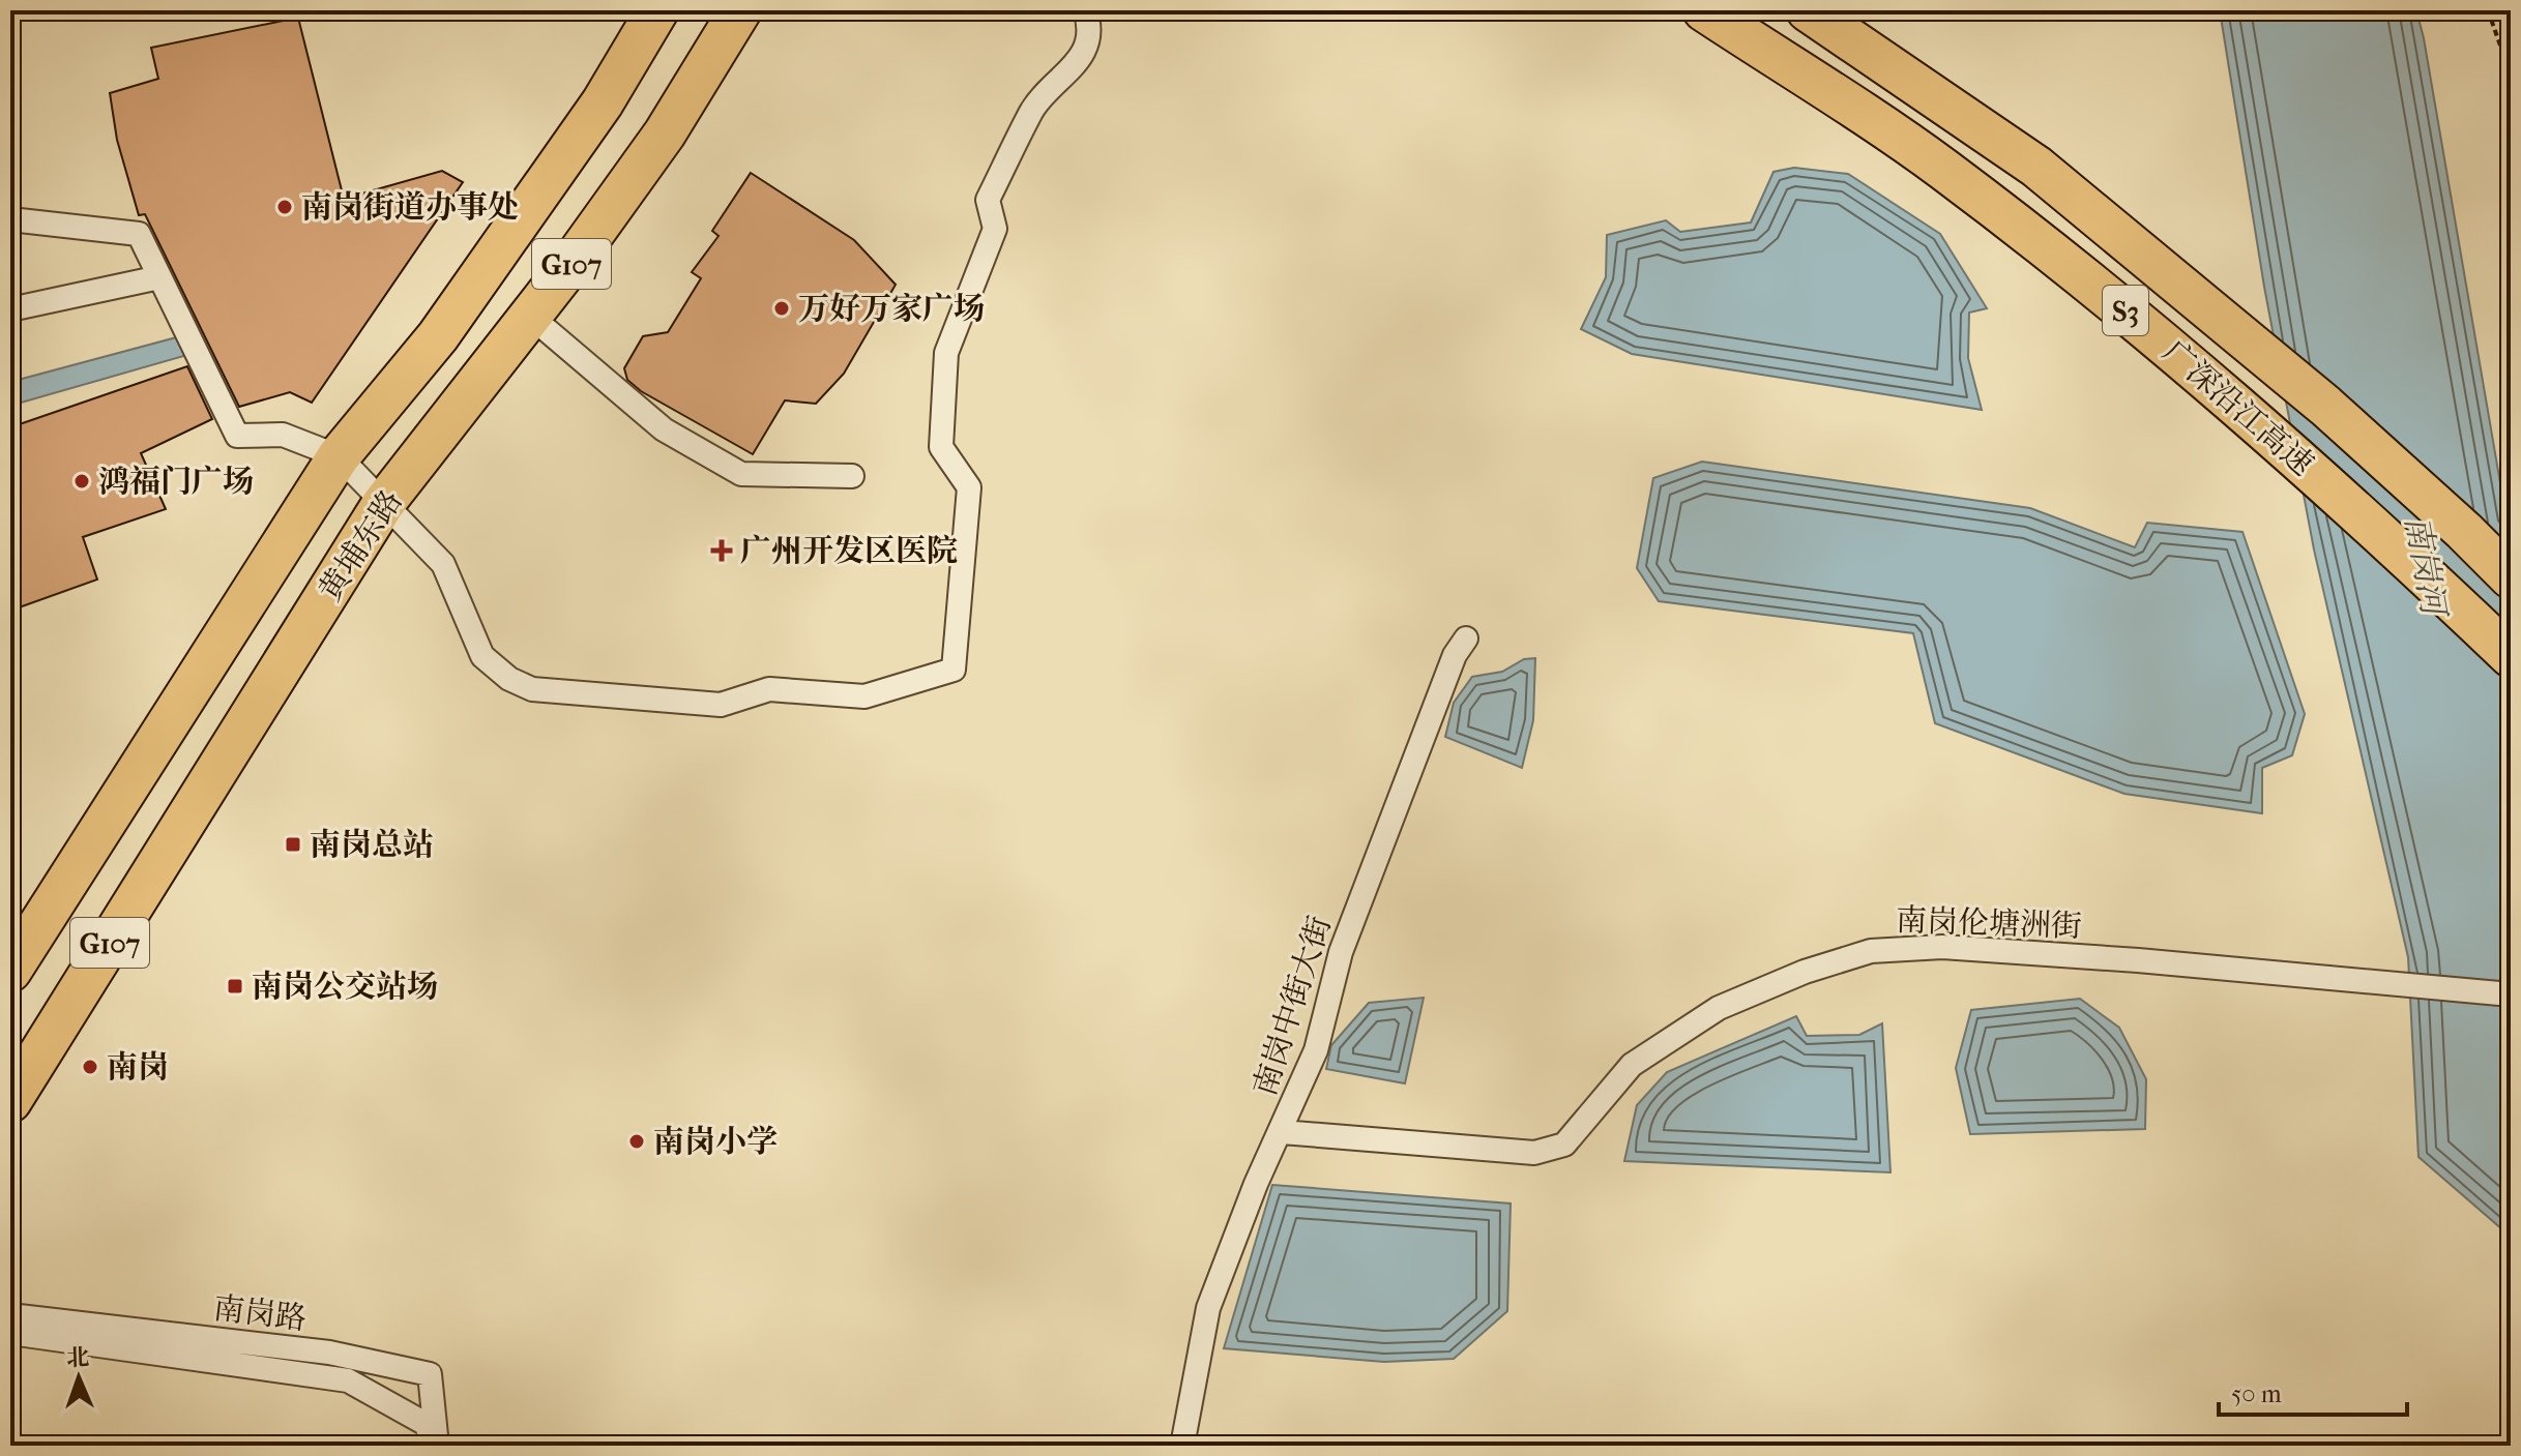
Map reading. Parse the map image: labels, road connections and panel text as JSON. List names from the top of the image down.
{
  "streets": {
    "highway": [
      "G107",
      "S3",
      "广深沿江高速",
      "黄埔东路"
    ],
    "street": ["南岗伦塘洲街", "南岗中街大街", "南岗路"]
  },
  "crossings": [
    ["南岗伦塘洲街", "南岗中街大街"]
  ],
  "water": ["南岗河"],
  "places": {
    "other": [
      "南岗街道办事处",
      "万好万家广场",
      "鸿福门广场",
      "南岗",
      "南岗小学"
    ],
    "health": ["广州开发区医院"],
    "transit": ["南岗总站", "南岗公交站场"]
  },
  "scale_bar": "50 m",
  "north": "top"
}
